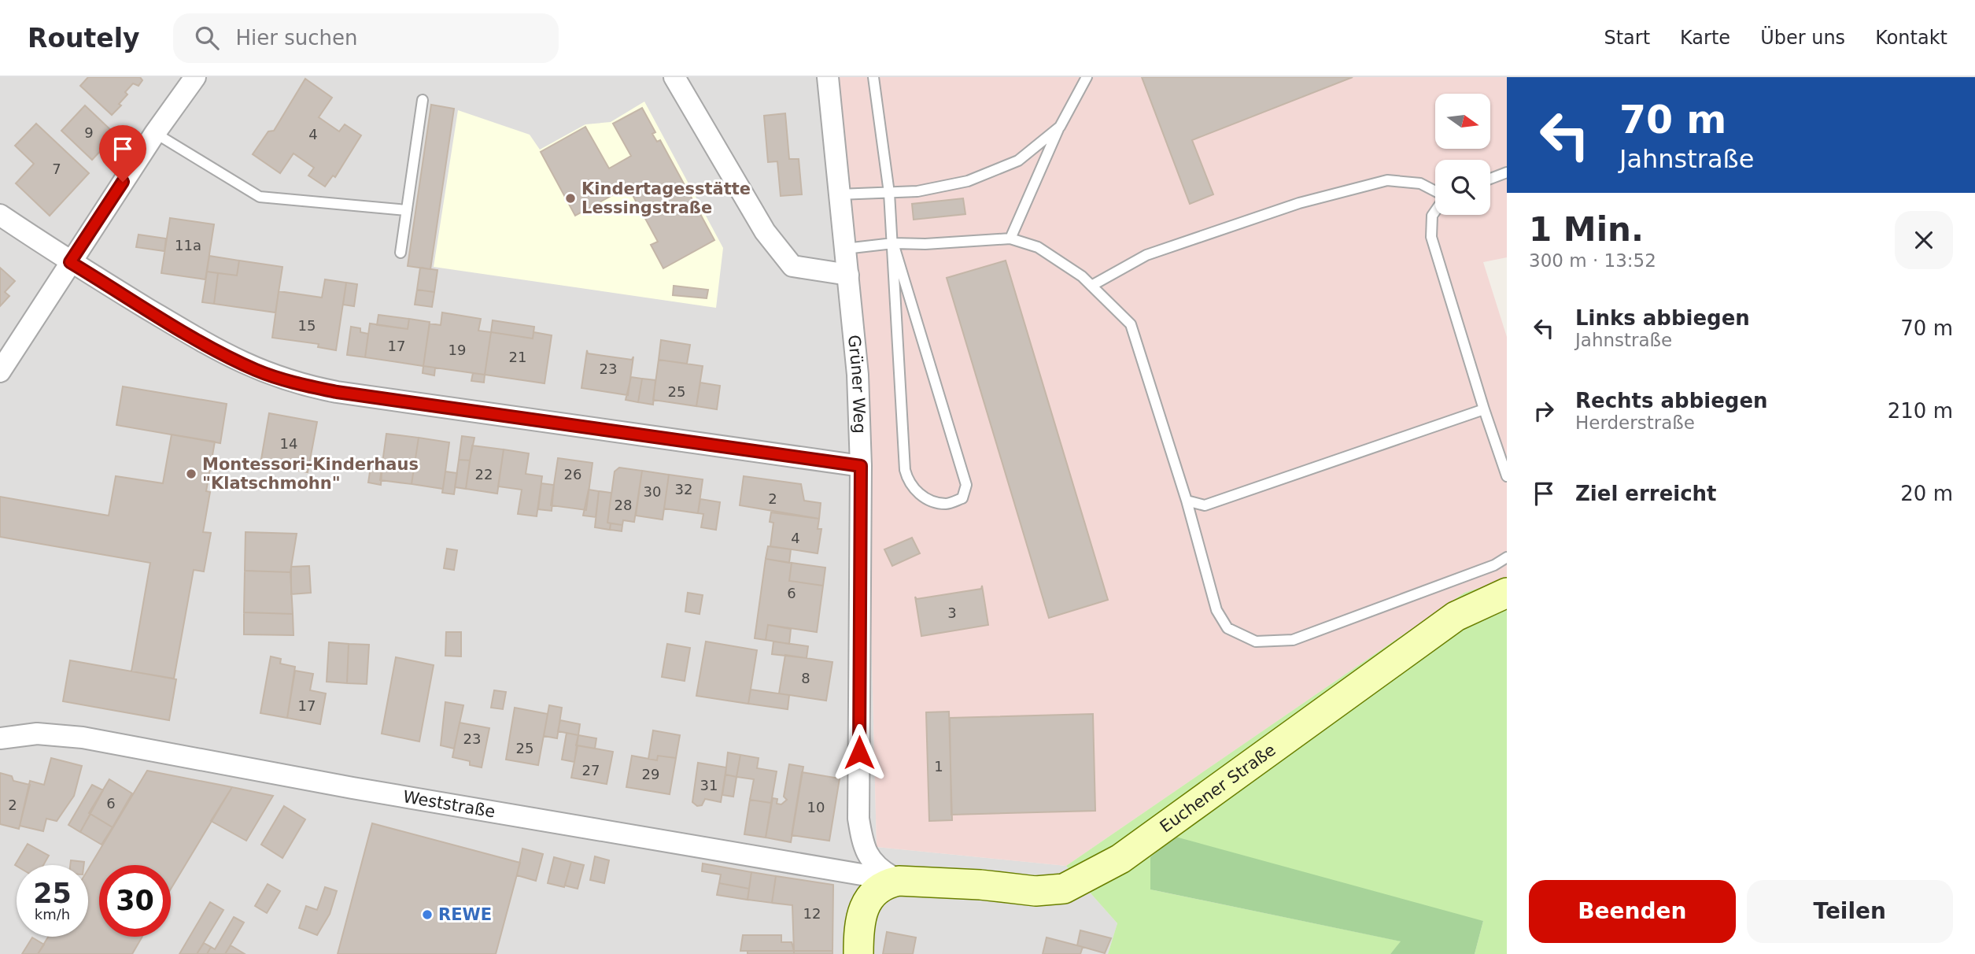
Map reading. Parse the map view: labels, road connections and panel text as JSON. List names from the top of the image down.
{
  "streets": {
    "street": ["Grüner Weg", "Euchener Straße", "Weststraße"]
  },
  "crossings": [
    ["Grüner Weg", "Euchener Straße"],
    ["Grüner Weg", "Weststraße"],
    ["Euchener Straße", "Weststraße"]
  ],
  "places": ["Kindertagesstätte Lessingstraße", "Montessori-Kinderhaus \"Klatschmohn\"", "REWE"],
  "house_numbers": [
    "9",
    "4",
    "7",
    "11a",
    "15",
    "17",
    "19",
    "21",
    "23",
    "25",
    "14",
    "22",
    "26",
    "32",
    "30",
    "2",
    "28",
    "4",
    "6",
    "3",
    "8",
    "17",
    "23",
    "25",
    "1",
    "27",
    "29",
    "31",
    "6",
    "2",
    "10",
    "12"
  ],
  "north": "right",
  "page": {
    "header": "Routely",
    "search": "Hier suchen",
    "nav": [
      "Start",
      "Karte",
      "Über uns",
      "Kontakt"
    ],
    "turn": ["70 m", "Jahnstraße"],
    "heading": ["1 Min.", "300 m · 13:52"],
    "list": [
      {
        "name": "Links abbiegen",
        "note": "Jahnstraße",
        "value": "70 m"
      },
      {
        "name": "Rechts abbiegen",
        "note": "Herderstraße",
        "value": "210 m"
      },
      {
        "name": "Ziel erreicht",
        "value": "20 m"
      }
    ],
    "speed": "25 km/h",
    "limit": "30",
    "buttons": ["Beenden", "Teilen"]
  }
}
